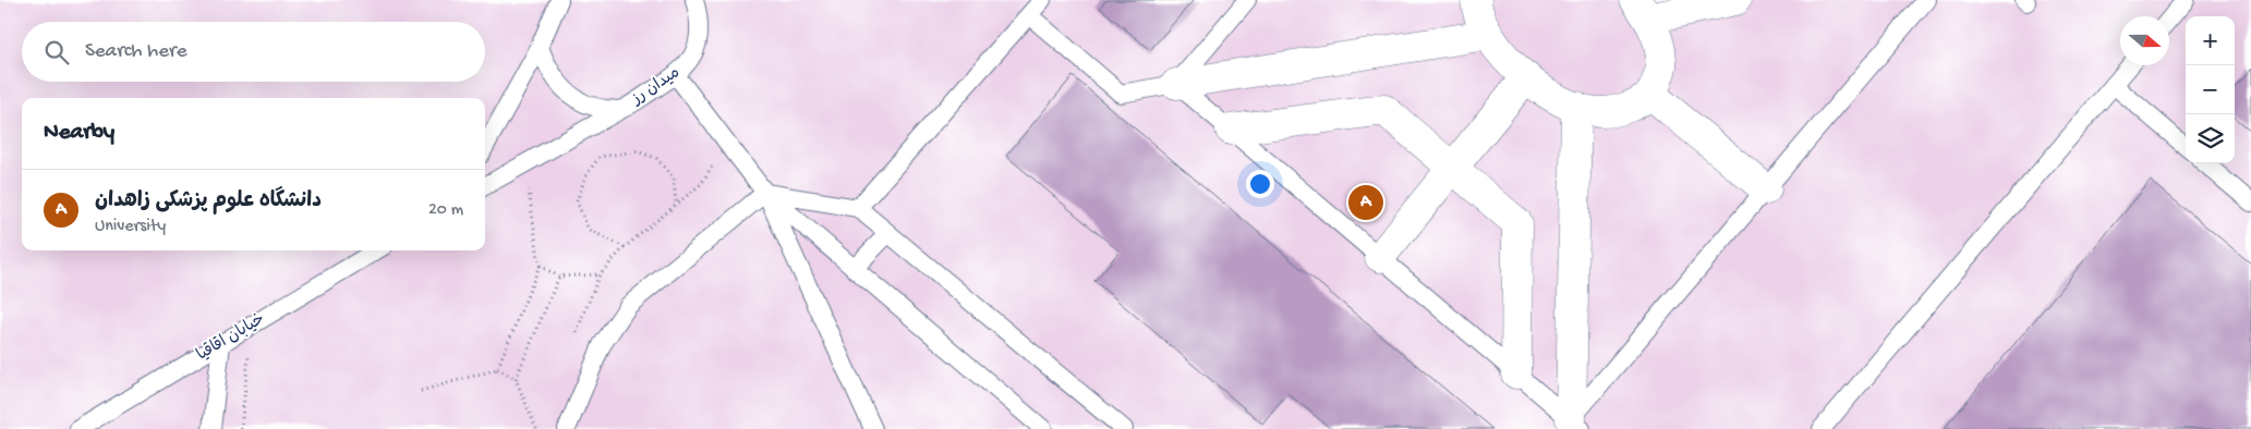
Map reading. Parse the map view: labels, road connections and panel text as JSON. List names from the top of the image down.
{
  "streets": {
    "lane": ["میدان رز", "خیابان اقاقیا"]
  },
  "north": "right",
  "page": {
    "map_buttons": ["+", "−"],
    "search": "Search here",
    "heading": "Nearby",
    "list": [
      {
        "mark": "A",
        "name": "دانشگاه علوم پزشکی زاهدان",
        "note": "University",
        "value": "20 m"
      }
    ],
    "pins": "A"
  }
}
